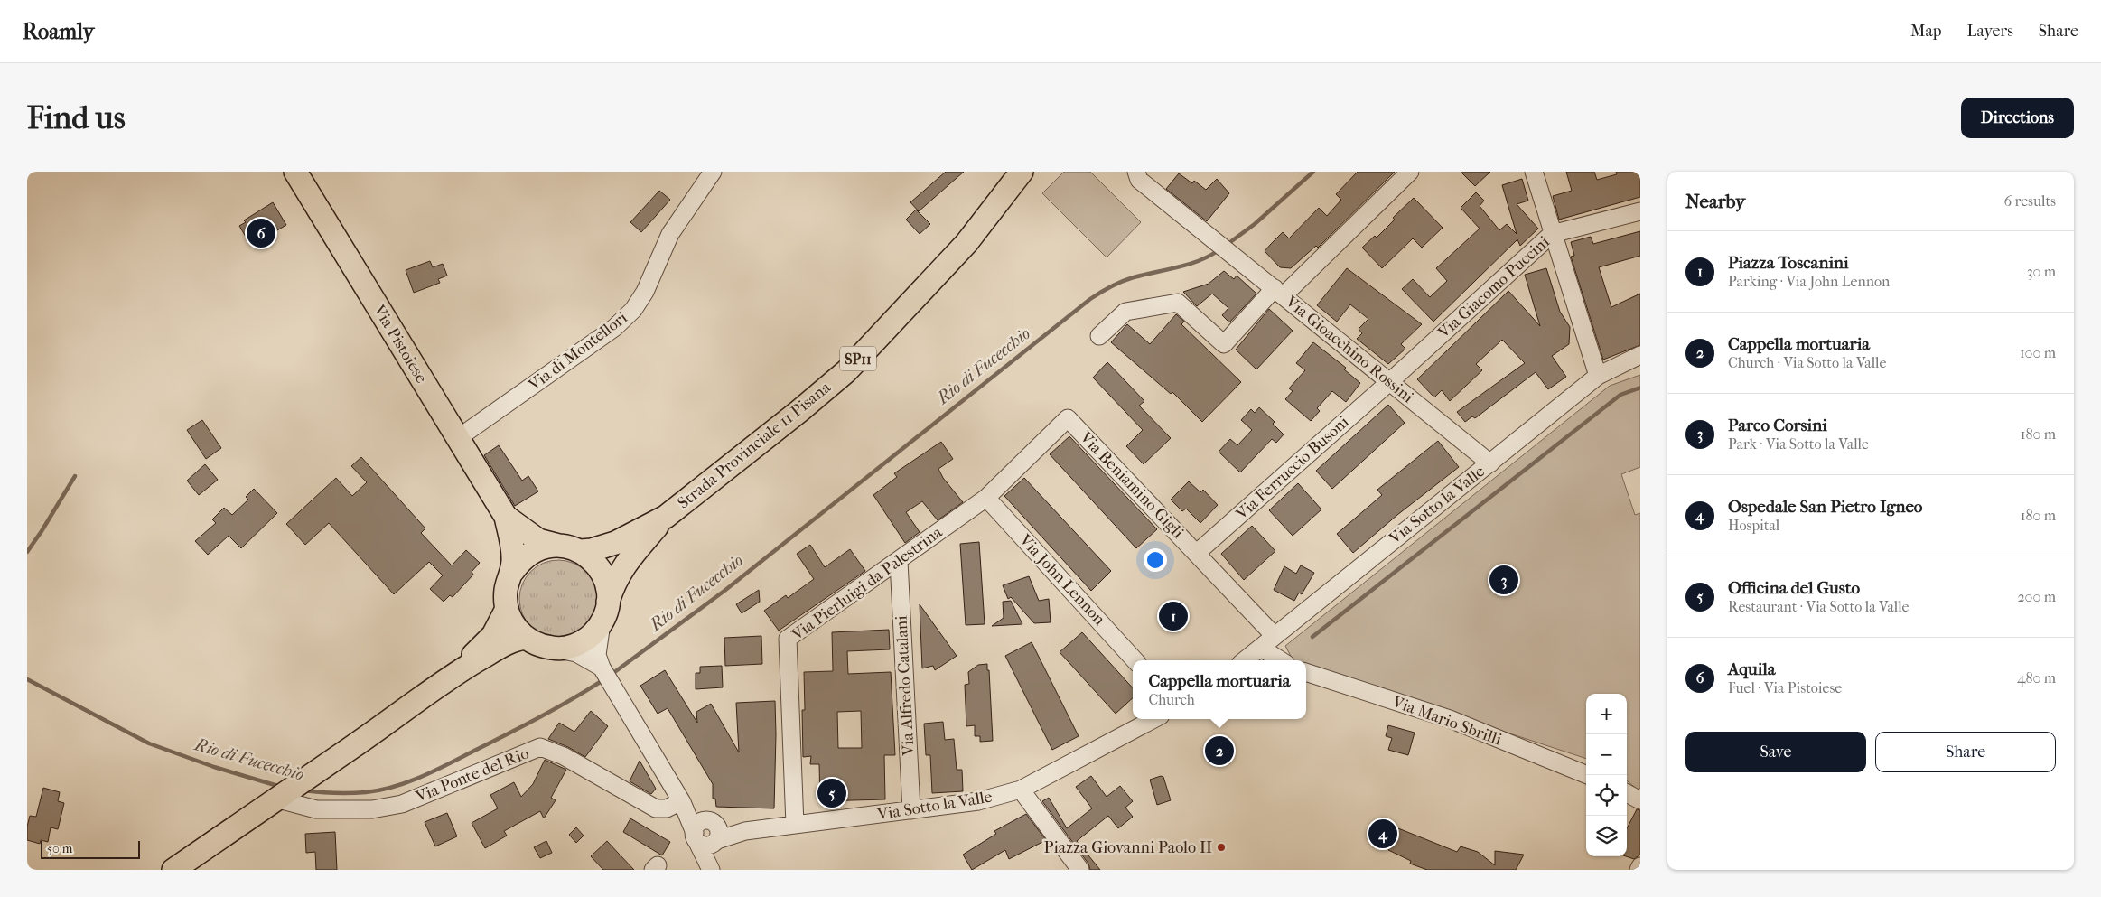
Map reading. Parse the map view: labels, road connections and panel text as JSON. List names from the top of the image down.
{
  "streets": {
    "main road": ["Via Pistoiese", "SP11", "Strada Provinciale 11 Pisana"],
    "street": [
      "Via Giacomo Puccini",
      "Via Gioacchino Rossini",
      "Via di Montellori",
      "Via Ferruccio Busoni",
      "Via Beniamino Gigli",
      "Via Sotto la Valle",
      "Via John Lennon",
      "Via Pierluigi da Palestrina",
      "Via Alfredo Catalani",
      "Via Mario Sbrilli",
      "Via Ponte del Rio"
    ]
  },
  "crossings": [
    ["Via Giacomo Puccini", "Via Gioacchino Rossini"],
    ["Via Giacomo Puccini", "Via Ferruccio Busoni"],
    ["Via Pistoiese", "Via di Montellori"],
    ["Via Pistoiese", "Strada Provinciale 11 Pisana"],
    ["Via Gioacchino Rossini", "Via Ferruccio Busoni"],
    ["Via Gioacchino Rossini", "Via Sotto la Valle"],
    ["Via Ferruccio Busoni", "Via Beniamino Gigli"],
    ["Via Beniamino Gigli", "Via Sotto la Valle"],
    ["Via Beniamino Gigli", "Via John Lennon"],
    ["Via Beniamino Gigli", "Via Pierluigi da Palestrina"],
    ["Via Sotto la Valle", "Via Pierluigi da Palestrina"],
    ["Via Sotto la Valle", "Via Alfredo Catalani"],
    ["Via John Lennon", "Via Pierluigi da Palestrina"],
    ["Via Pierluigi da Palestrina", "Via Alfredo Catalani"]
  ],
  "water": ["Rio di Fucecchio"],
  "places": ["Piazza Giovanni Paolo II"],
  "scale_bar": "50 m",
  "page": {
    "header": "Roamly",
    "nav": ["Map", "Layers", "Share"],
    "buttons": [
      "Directions",
      ["Save", "Share"]
    ],
    "title": "Find us",
    "heading": ["Nearby", "6 results"],
    "pins": [
      "6",
      "3",
      "1",
      "2",
      "5",
      "4"
    ],
    "list": [
      {
        "mark": "1",
        "name": "Piazza Toscanini",
        "note": "Parking · Via John Lennon",
        "value": "30 m"
      },
      {
        "mark": "2",
        "name": "Cappella mortuaria",
        "note": "Church · Via Sotto la Valle",
        "value": "100 m"
      },
      {
        "mark": "3",
        "name": "Parco Corsini",
        "note": "Park · Via Sotto la Valle",
        "value": "180 m"
      },
      {
        "mark": "4",
        "name": "Ospedale San Pietro Igneo",
        "note": "Hospital",
        "value": "180 m"
      },
      {
        "mark": "5",
        "name": "Officina del Gusto",
        "note": "Restaurant · Via Sotto la Valle",
        "value": "200 m"
      },
      {
        "mark": "6",
        "name": "Aquila",
        "note": "Fuel · Via Pistoiese",
        "value": "480 m"
      }
    ],
    "popup": ["Cappella mortuaria", "Church"],
    "map_buttons": ["+", "−"],
    "scale": "50 m"
  }
}
